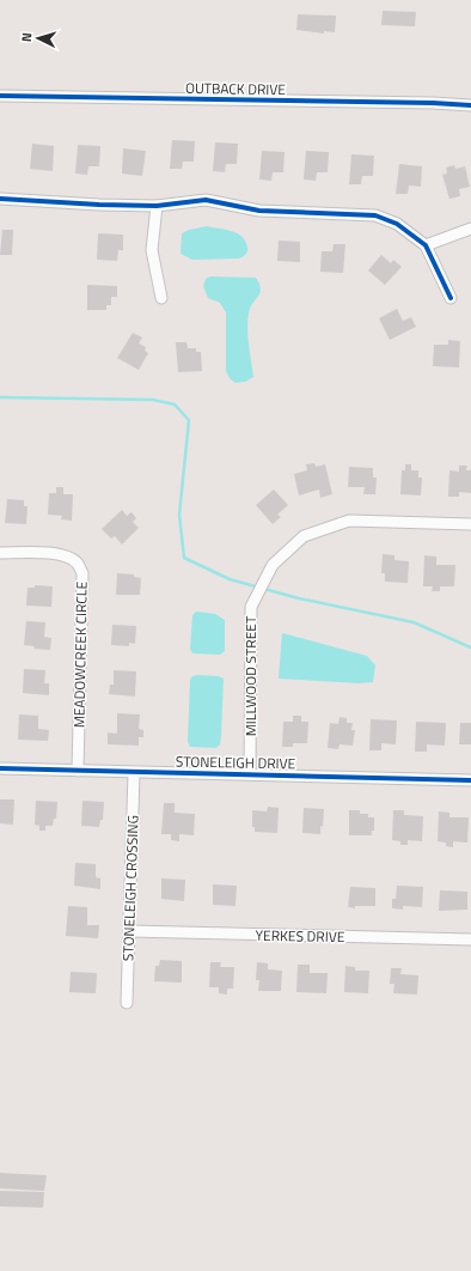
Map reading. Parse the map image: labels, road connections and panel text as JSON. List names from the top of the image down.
{
  "streets": {
    "street": [
      "OUTBACK DRIVE",
      "MEADOWCREEK CIRCLE",
      "MILLWOOD STREET",
      "STONELEIGH DRIVE",
      "STONELEIGH CROSSING",
      "YERKES DRIVE"
    ]
  },
  "crossings": [
    ["MEADOWCREEK CIRCLE", "STONELEIGH DRIVE"],
    ["MILLWOOD STREET", "STONELEIGH DRIVE"],
    ["STONELEIGH DRIVE", "STONELEIGH CROSSING"],
    ["STONELEIGH CROSSING", "YERKES DRIVE"]
  ],
  "north": "left"
}
